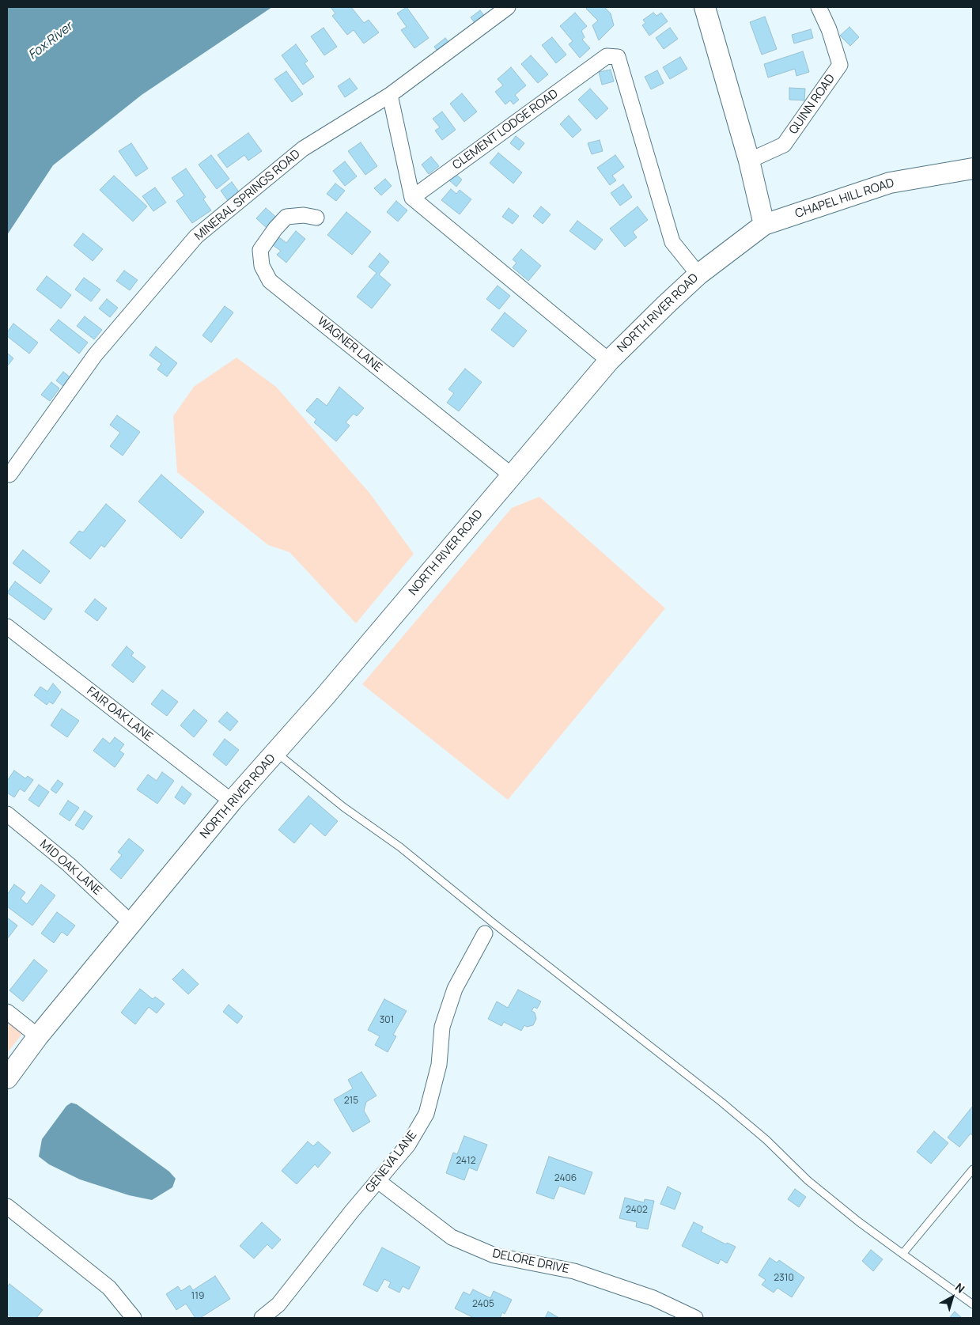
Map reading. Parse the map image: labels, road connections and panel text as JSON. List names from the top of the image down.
{
  "streets": {
    "street": [
      "QUINN ROAD",
      "CLEMENT LODGE ROAD",
      "MINERAL SPRINGS ROAD",
      "CHAPEL HILL ROAD",
      "NORTH RIVER ROAD",
      "WAGNER LANE",
      "FAIR OAK LANE",
      "MID OAK LANE",
      "GENEVA LANE",
      "DELORE DRIVE"
    ]
  },
  "crossings": [
    ["CLEMENT LODGE ROAD", "NORTH RIVER ROAD"],
    ["CHAPEL HILL ROAD", "NORTH RIVER ROAD"],
    ["NORTH RIVER ROAD", "WAGNER LANE"],
    ["NORTH RIVER ROAD", "FAIR OAK LANE"],
    ["NORTH RIVER ROAD", "MID OAK LANE"],
    ["GENEVA LANE", "DELORE DRIVE"]
  ],
  "water": ["Fox River"],
  "house_numbers": [
    "301",
    "215",
    "2412",
    "2406",
    "2402",
    "2310",
    "119",
    "2405"
  ],
  "north": "top right"
}
